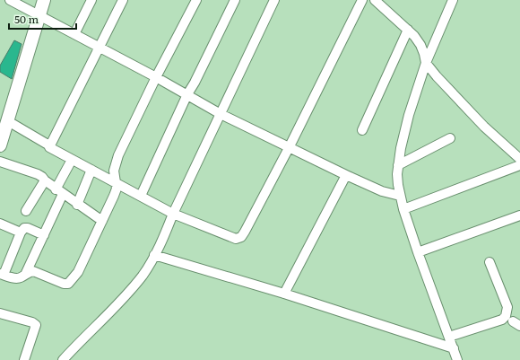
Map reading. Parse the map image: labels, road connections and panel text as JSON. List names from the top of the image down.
{
  "scale_bar": "50 m"
}
